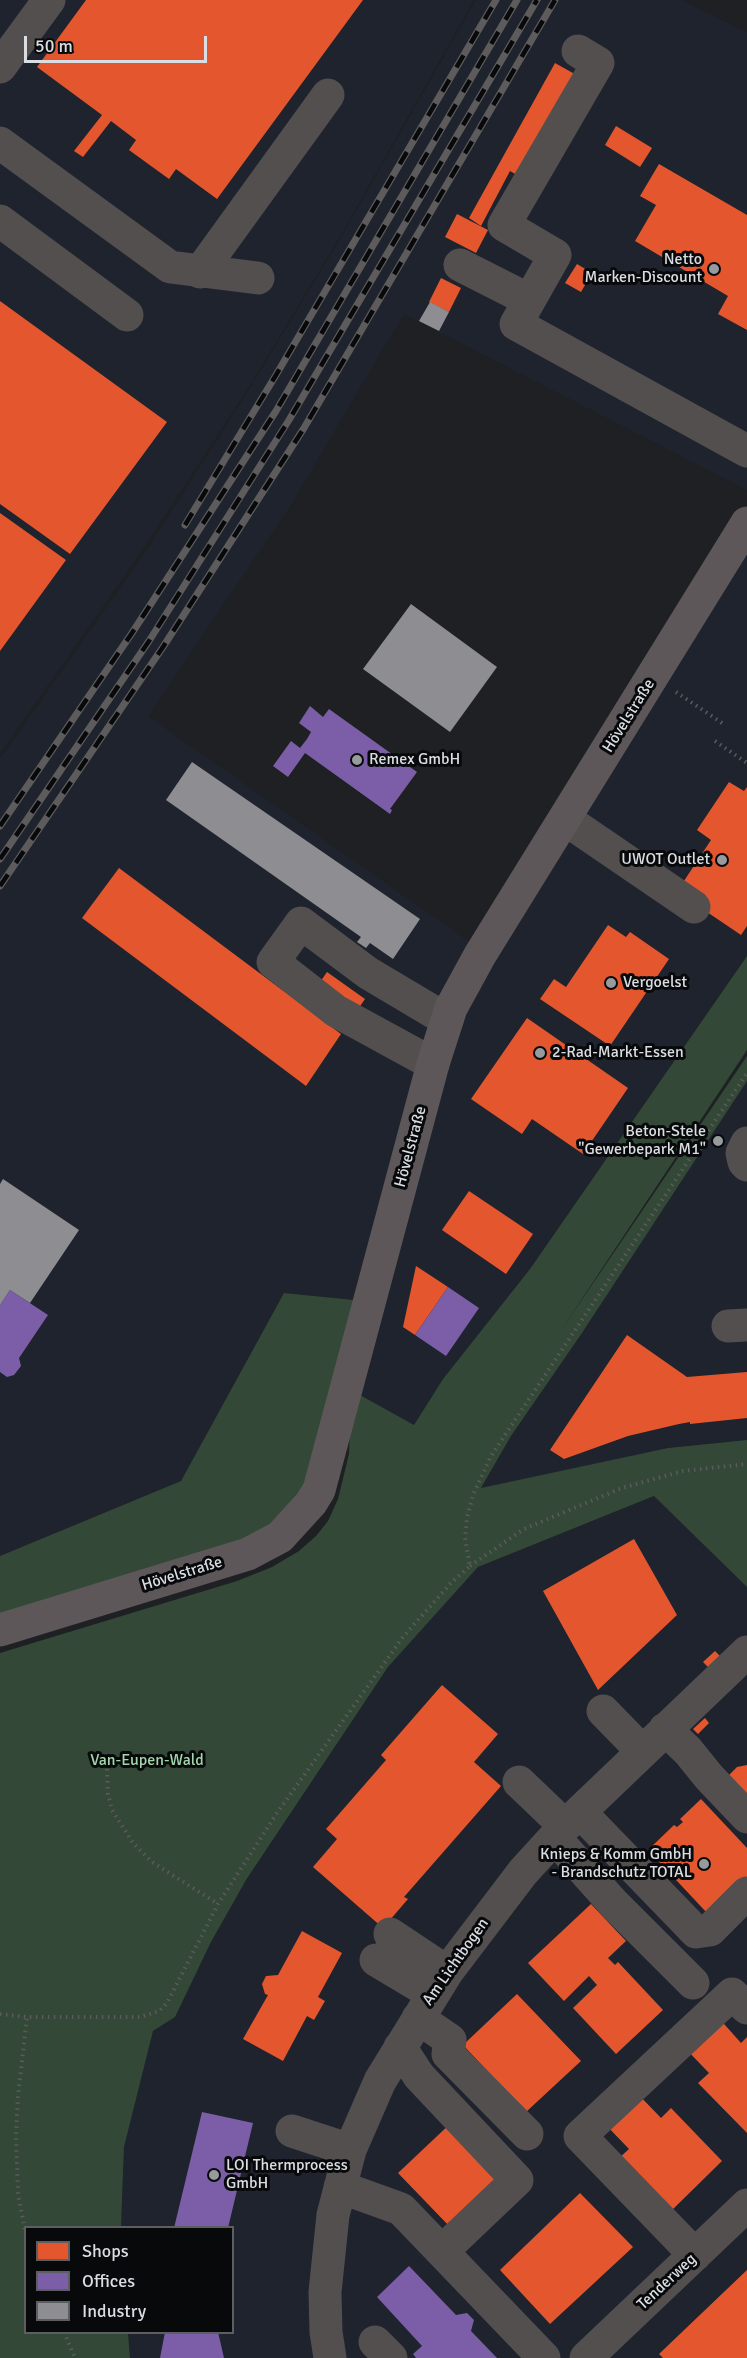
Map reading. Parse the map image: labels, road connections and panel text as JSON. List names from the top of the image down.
{
  "streets": {
    "main road": ["Hövelstraße"],
    "street": ["Am Lichtbogen", "Tenderweg"]
  },
  "parks": ["Van-Eupen-Wald"],
  "places": [
    "Netto Marken-Discount",
    "Remex GmbH",
    "UWOT Outlet",
    "Vergoelst",
    "2-Rad-Markt-Essen",
    "Beton-Stele \"Gewerbepark M1\"",
    "Knieps & Komm GmbH - Brandschutz TOTAL",
    "LOI Thermprocess GmbH"
  ],
  "legend": ["Shops", "Offices", "Industry"],
  "scale_bar": "50 m"
}
